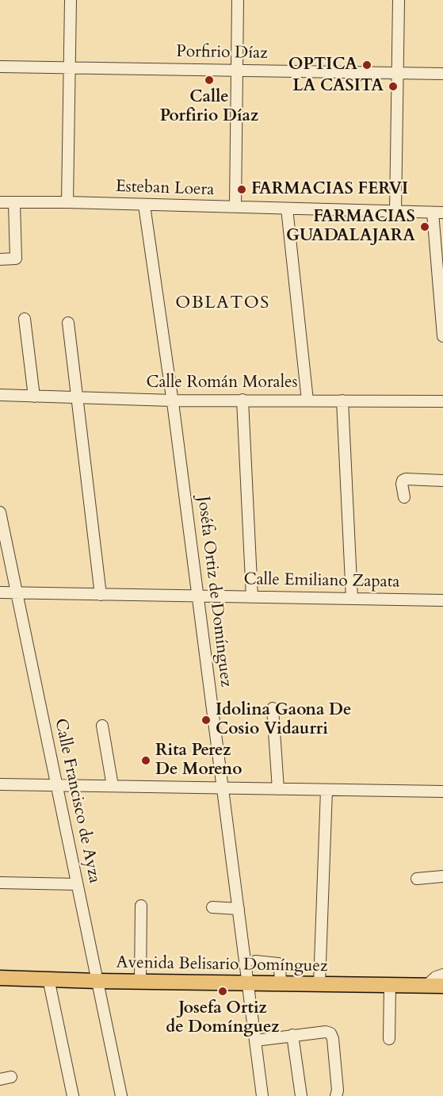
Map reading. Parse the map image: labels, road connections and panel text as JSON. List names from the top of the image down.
{
  "streets": {
    "main road": ["Avenida Belisario Domínguez"],
    "street": [
      "Porfirio Díaz",
      "Esteban Loera",
      "Calle Román Morales",
      "Calle Emiliano Zapata",
      "Joséfa Ortiz de Domínguez",
      "Calle Francisco de Ayza"
    ]
  },
  "crossings": [
    ["Esteban Loera", "Joséfa Ortiz de Domínguez"],
    ["Calle Román Morales", "Joséfa Ortiz de Domínguez"],
    ["Calle Emiliano Zapata", "Joséfa Ortiz de Domínguez"],
    ["Calle Emiliano Zapata", "Calle Francisco de Ayza"],
    ["Joséfa Ortiz de Domínguez", "Avenida Belisario Domínguez"],
    ["Calle Francisco de Ayza", "Avenida Belisario Domínguez"]
  ],
  "districts": ["OBLATOS"],
  "places": [
    "OPTICA",
    "Calle Porfirio Díaz",
    "LA CASITA",
    "FARMACIAS FERVI",
    "FARMACIAS GUADALAJARA",
    "Idolina Gaona De Cosio Vidaurri",
    "Rita Perez De Moreno",
    "Josefa Ortiz de Domínguez"
  ]
}
